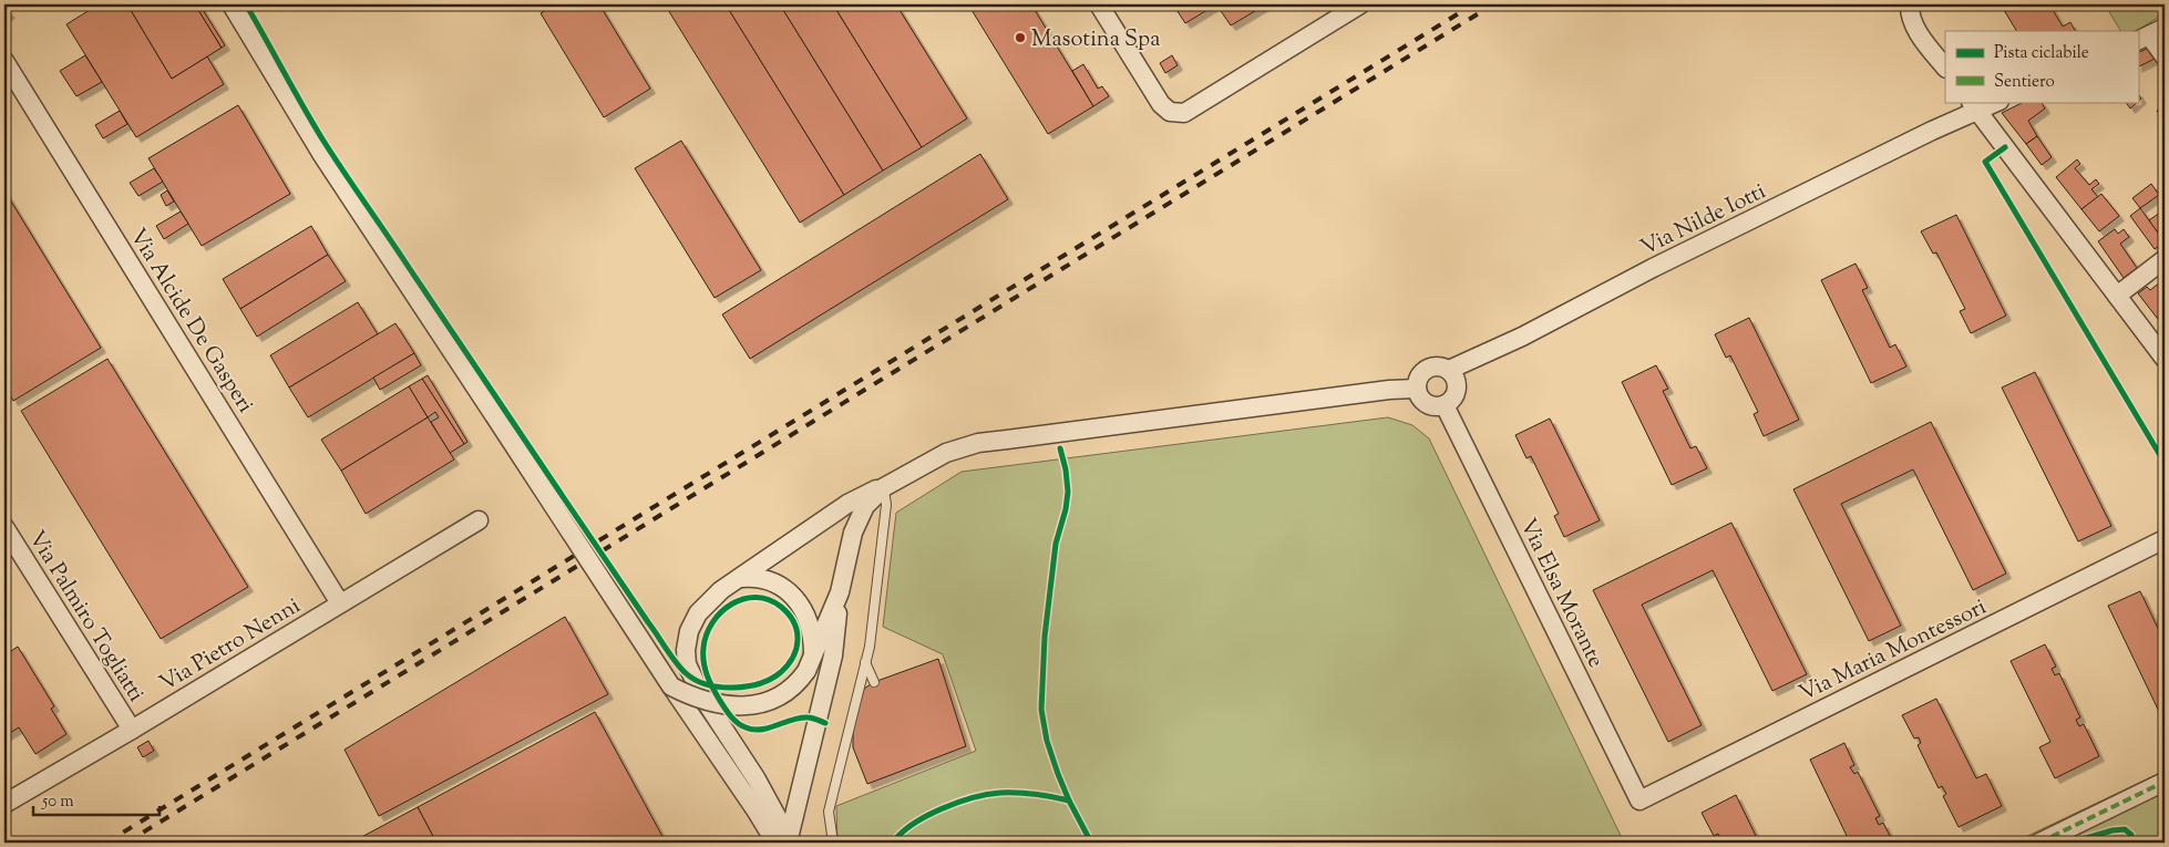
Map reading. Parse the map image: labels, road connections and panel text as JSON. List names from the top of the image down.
{
  "streets": {
    "street": [
      "Via Nilde Iotti",
      "Via Alcide De Gasperi",
      "Via Elsa Morante",
      "Via Palmiro Togliatti",
      "Via Pietro Nenni",
      "Via Maria Montessori"
    ]
  },
  "crossings": [
    ["Via Nilde Iotti", "Via Elsa Morante"],
    ["Via Alcide De Gasperi", "Via Pietro Nenni"],
    ["Via Elsa Morante", "Via Maria Montessori"],
    ["Via Palmiro Togliatti", "Via Pietro Nenni"]
  ],
  "places": ["Masotina Spa"],
  "legend": ["Pista ciclabile", "Sentiero"],
  "scale_bar": "50 m"
}
